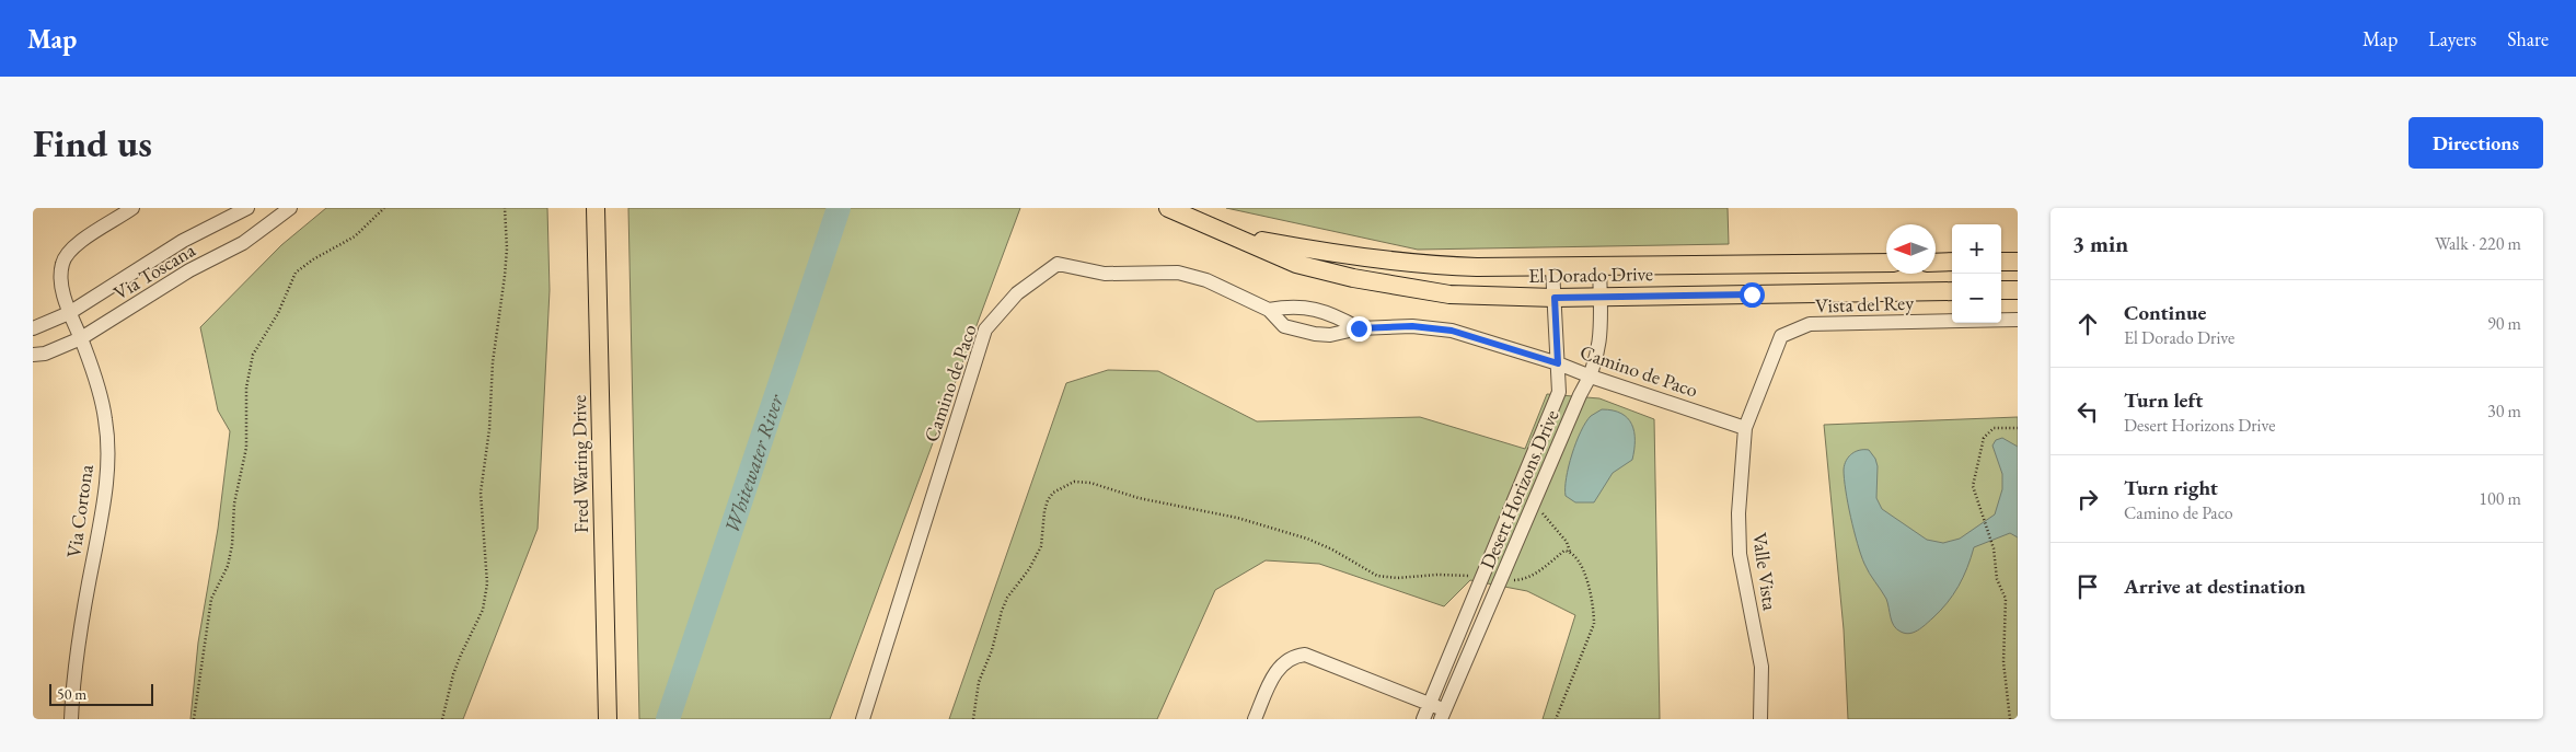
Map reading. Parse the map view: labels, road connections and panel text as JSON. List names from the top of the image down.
{
  "streets": {
    "main road": ["El Dorado Drive", "Fred Waring Drive"],
    "street": [
      "Via Toscana",
      "Vista del Rey",
      "Camino de Paco",
      "Desert Horizons Drive",
      "Via Cortona",
      "Valle Vista"
    ]
  },
  "crossings": [
    ["Via Toscana", "Via Cortona"],
    ["El Dorado Drive", "Desert Horizons Drive"],
    ["Vista del Rey", "Camino de Paco"],
    ["Vista del Rey", "Valle Vista"],
    ["Camino de Paco", "Desert Horizons Drive"],
    ["Camino de Paco", "Valle Vista"]
  ],
  "water": ["Whitewater River"],
  "scale_bar": "50 m",
  "north": "left",
  "page": {
    "header": "Map",
    "nav": ["Map", "Layers", "Share"],
    "buttons": "Directions",
    "title": "Find us",
    "heading": ["3 min", "Walk · 220 m"],
    "map_buttons": ["+", "−"],
    "list": [
      ["Continue", "El Dorado Drive", "90 m"],
      ["Turn left", "Desert Horizons Drive", "30 m"],
      ["Turn right", "Camino de Paco", "100 m"],
      "Arrive at destination"
    ],
    "scale": "50 m"
  }
}
